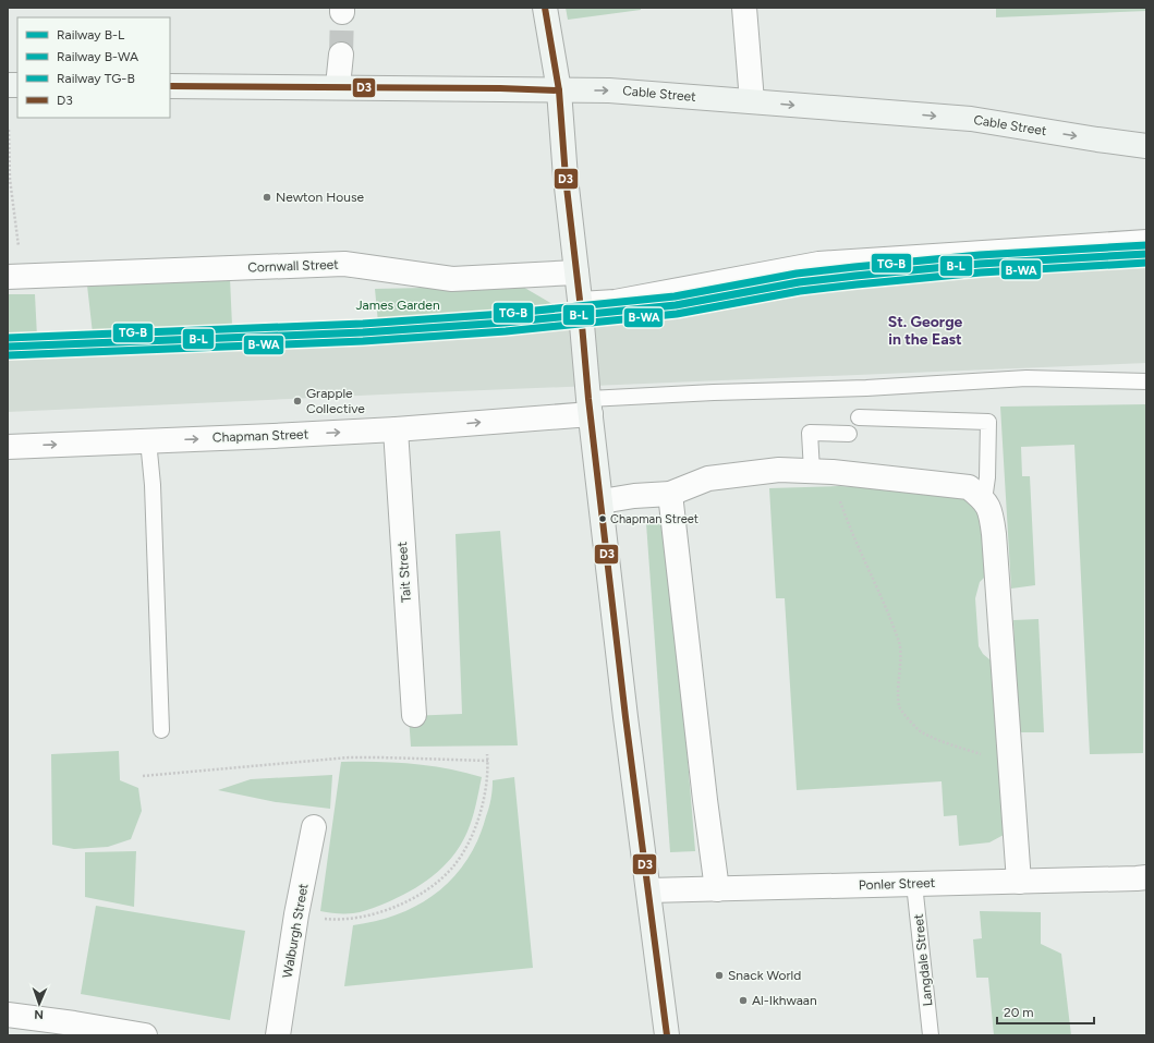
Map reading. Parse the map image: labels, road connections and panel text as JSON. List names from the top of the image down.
{
  "streets": {
    "main road": ["Cable Street"],
    "street": [
      "Cornwall Street",
      "Chapman Street",
      "Tait Street",
      "Ponler Street",
      "Walburgh Street"
    ],
    "lane": ["Langdale Street"]
  },
  "crossings": [
    ["Chapman Street", "Tait Street"],
    ["Ponler Street", "Langdale Street"]
  ],
  "one_way": ["Cable Street", "Chapman Street"],
  "districts": ["St. George in the East"],
  "parks": ["James Garden"],
  "places": [
    "Newton House",
    "Grapple Collective",
    "Chapman Street",
    "Snack World",
    "Al-Ikhwaan"
  ],
  "lines": [
    "transit line D3",
    "rail line TG-B",
    "rail line B-L",
    "rail line B-WA"
  ],
  "legend": [
    "Railway B-L",
    "Railway B-WA",
    "Railway TG-B",
    "D3"
  ],
  "scale_bar": "20 m",
  "north": "bottom"
}
